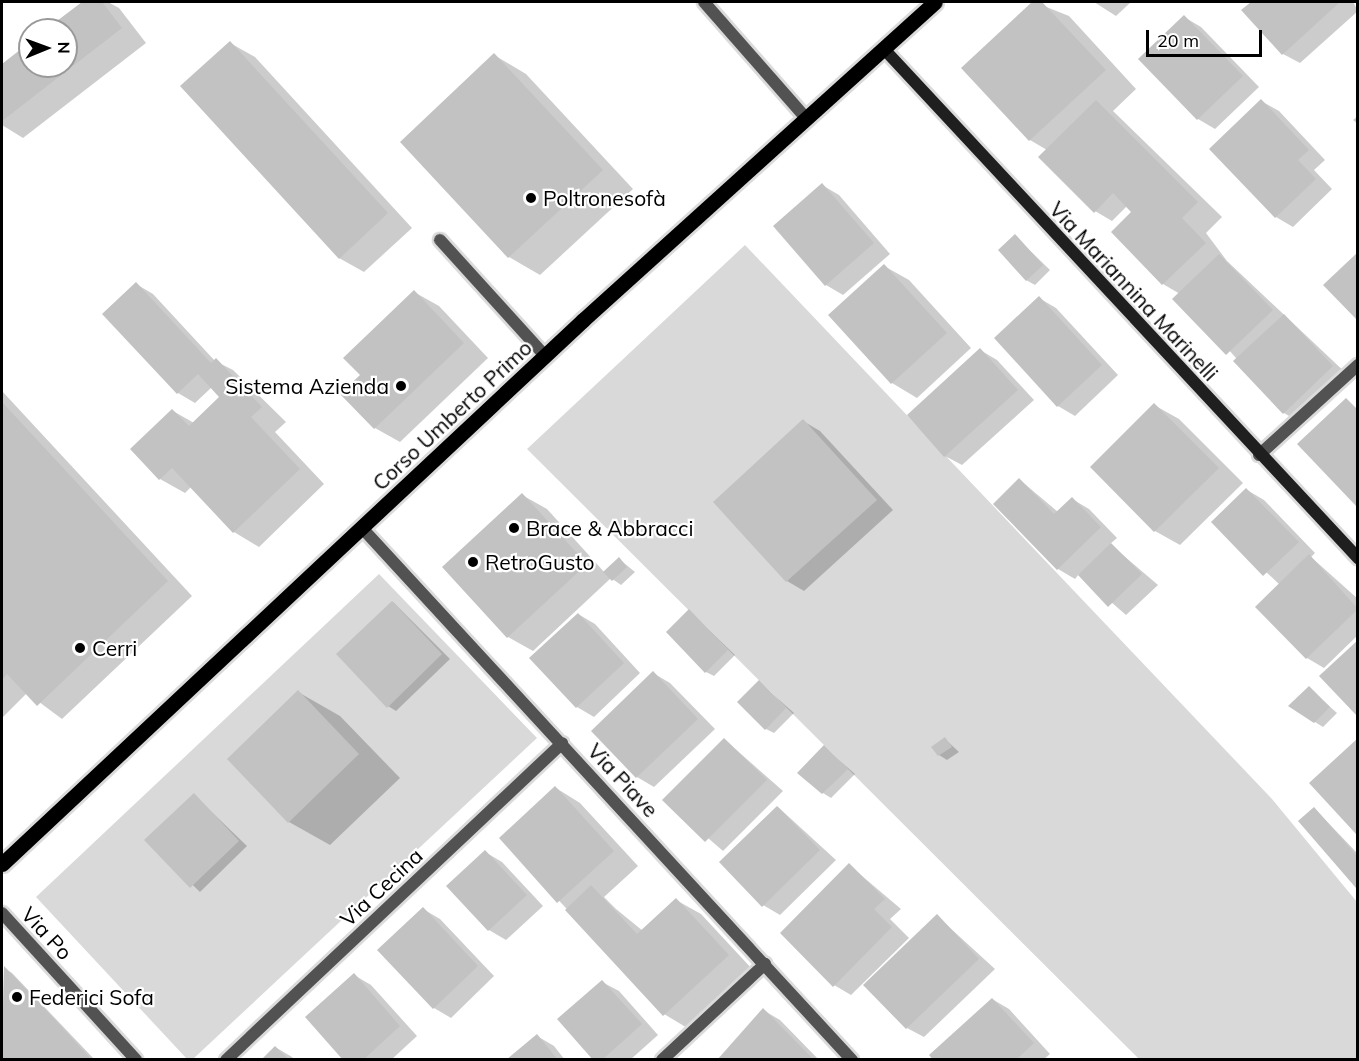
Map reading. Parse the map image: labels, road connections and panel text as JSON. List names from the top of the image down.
{
  "streets": {
    "main road": ["Corso Umberto Primo"],
    "street": [
      "Via Mariannina Marinelli",
      "Via Piave",
      "Via Cecina",
      "Via Po"
    ]
  },
  "crossings": [
    ["Via Mariannina Marinelli", "Corso Umberto Primo"],
    ["Corso Umberto Primo", "Via Piave"],
    ["Via Piave", "Via Cecina"]
  ],
  "places": [
    "Poltronesofà",
    "Sistema Azienda",
    "Brace & Abbracci",
    "RetroGusto",
    "Cerri",
    "Federici Sofa"
  ],
  "scale_bar": "20 m",
  "north": "right"
}
